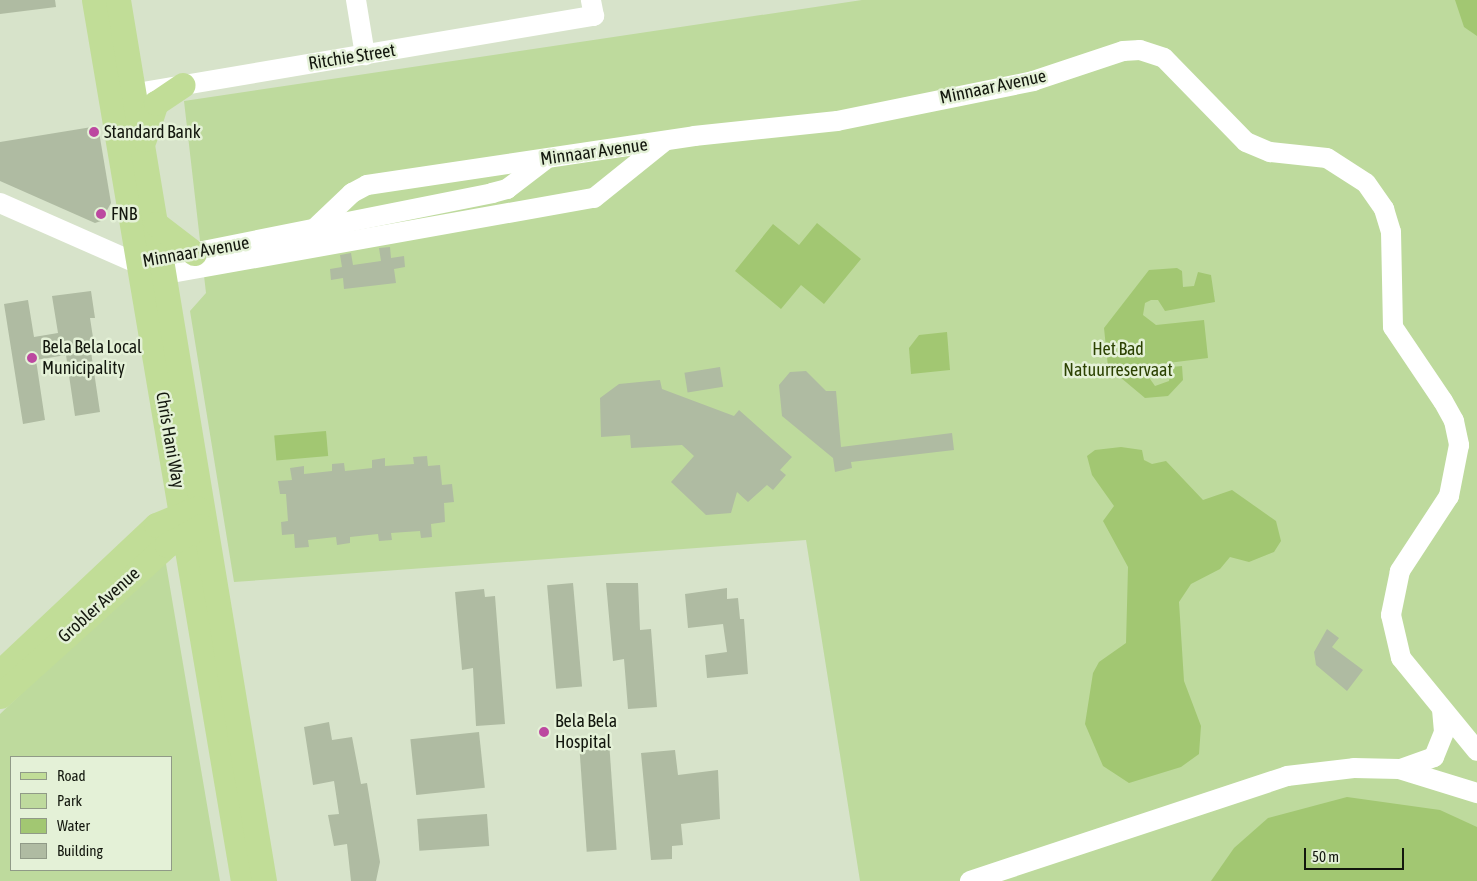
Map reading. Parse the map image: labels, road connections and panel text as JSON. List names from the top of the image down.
{
  "streets": {
    "main road": ["Chris Hani Way", "Grobler Avenue"],
    "street": ["Ritchie Street", "Minnaar Avenue"]
  },
  "crossings": [
    ["Ritchie Street", "Chris Hani Way"],
    ["Minnaar Avenue", "Chris Hani Way"],
    ["Chris Hani Way", "Grobler Avenue"]
  ],
  "parks": ["Het Bad Natuurreservaat"],
  "places": [
    "Standard Bank",
    "FNB",
    "Bela Bela Local Municipality",
    "Bela Bela Hospital"
  ],
  "legend": [
    "Road",
    "Park",
    "Water",
    "Building"
  ],
  "scale_bar": "50 m"
}
